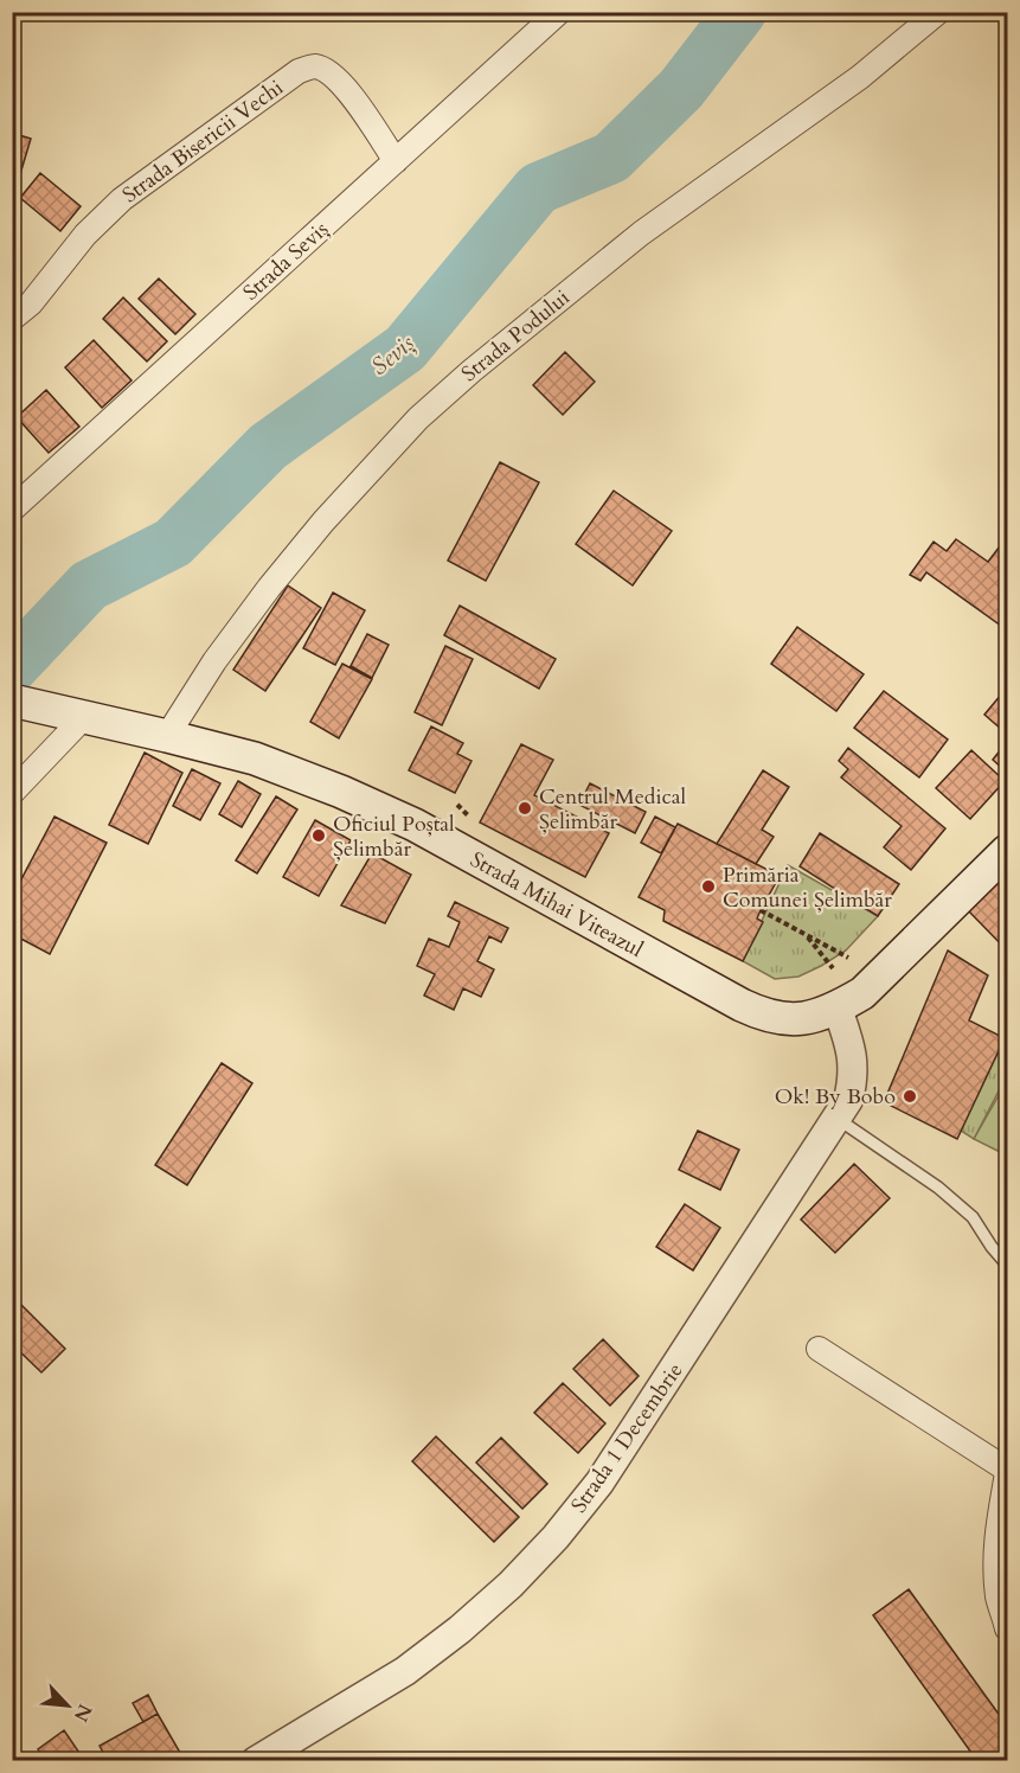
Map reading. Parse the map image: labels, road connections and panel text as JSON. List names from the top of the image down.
{
  "streets": {
    "main road": ["Strada Mihai Viteazul"],
    "street": [
      "Strada Bisericii Vechi",
      "Strada Seviș",
      "Strada Podului",
      "Strada 1 Decembrie"
    ]
  },
  "crossings": [
    ["Strada Bisericii Vechi", "Strada Seviș"],
    ["Strada Podului", "Strada Mihai Viteazul"],
    ["Strada Mihai Viteazul", "Strada 1 Decembrie"]
  ],
  "water": ["Seviș"],
  "places": [
    "Centrul Medical Șelimbăr",
    "Oficiul Poștal Șelimbăr",
    "Primăria Comunei Șelimbăr",
    "Ok! By Bobo"
  ],
  "north": "bottom right"
}
